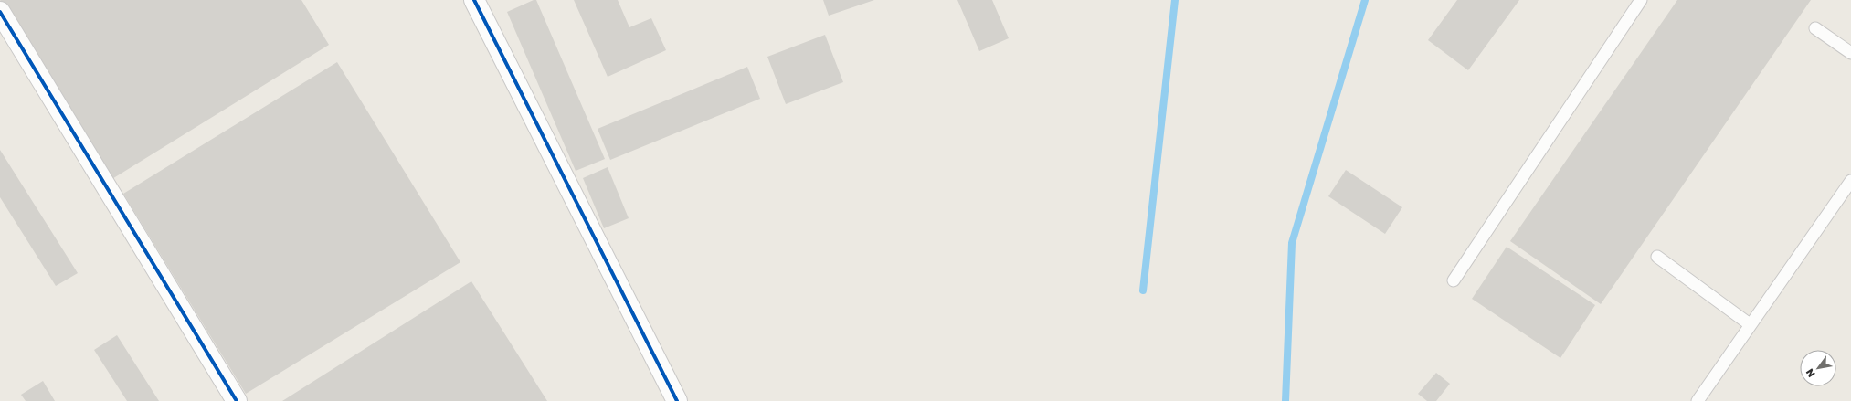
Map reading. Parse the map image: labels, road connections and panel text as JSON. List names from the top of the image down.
{
  "north": "bottom left"
}
